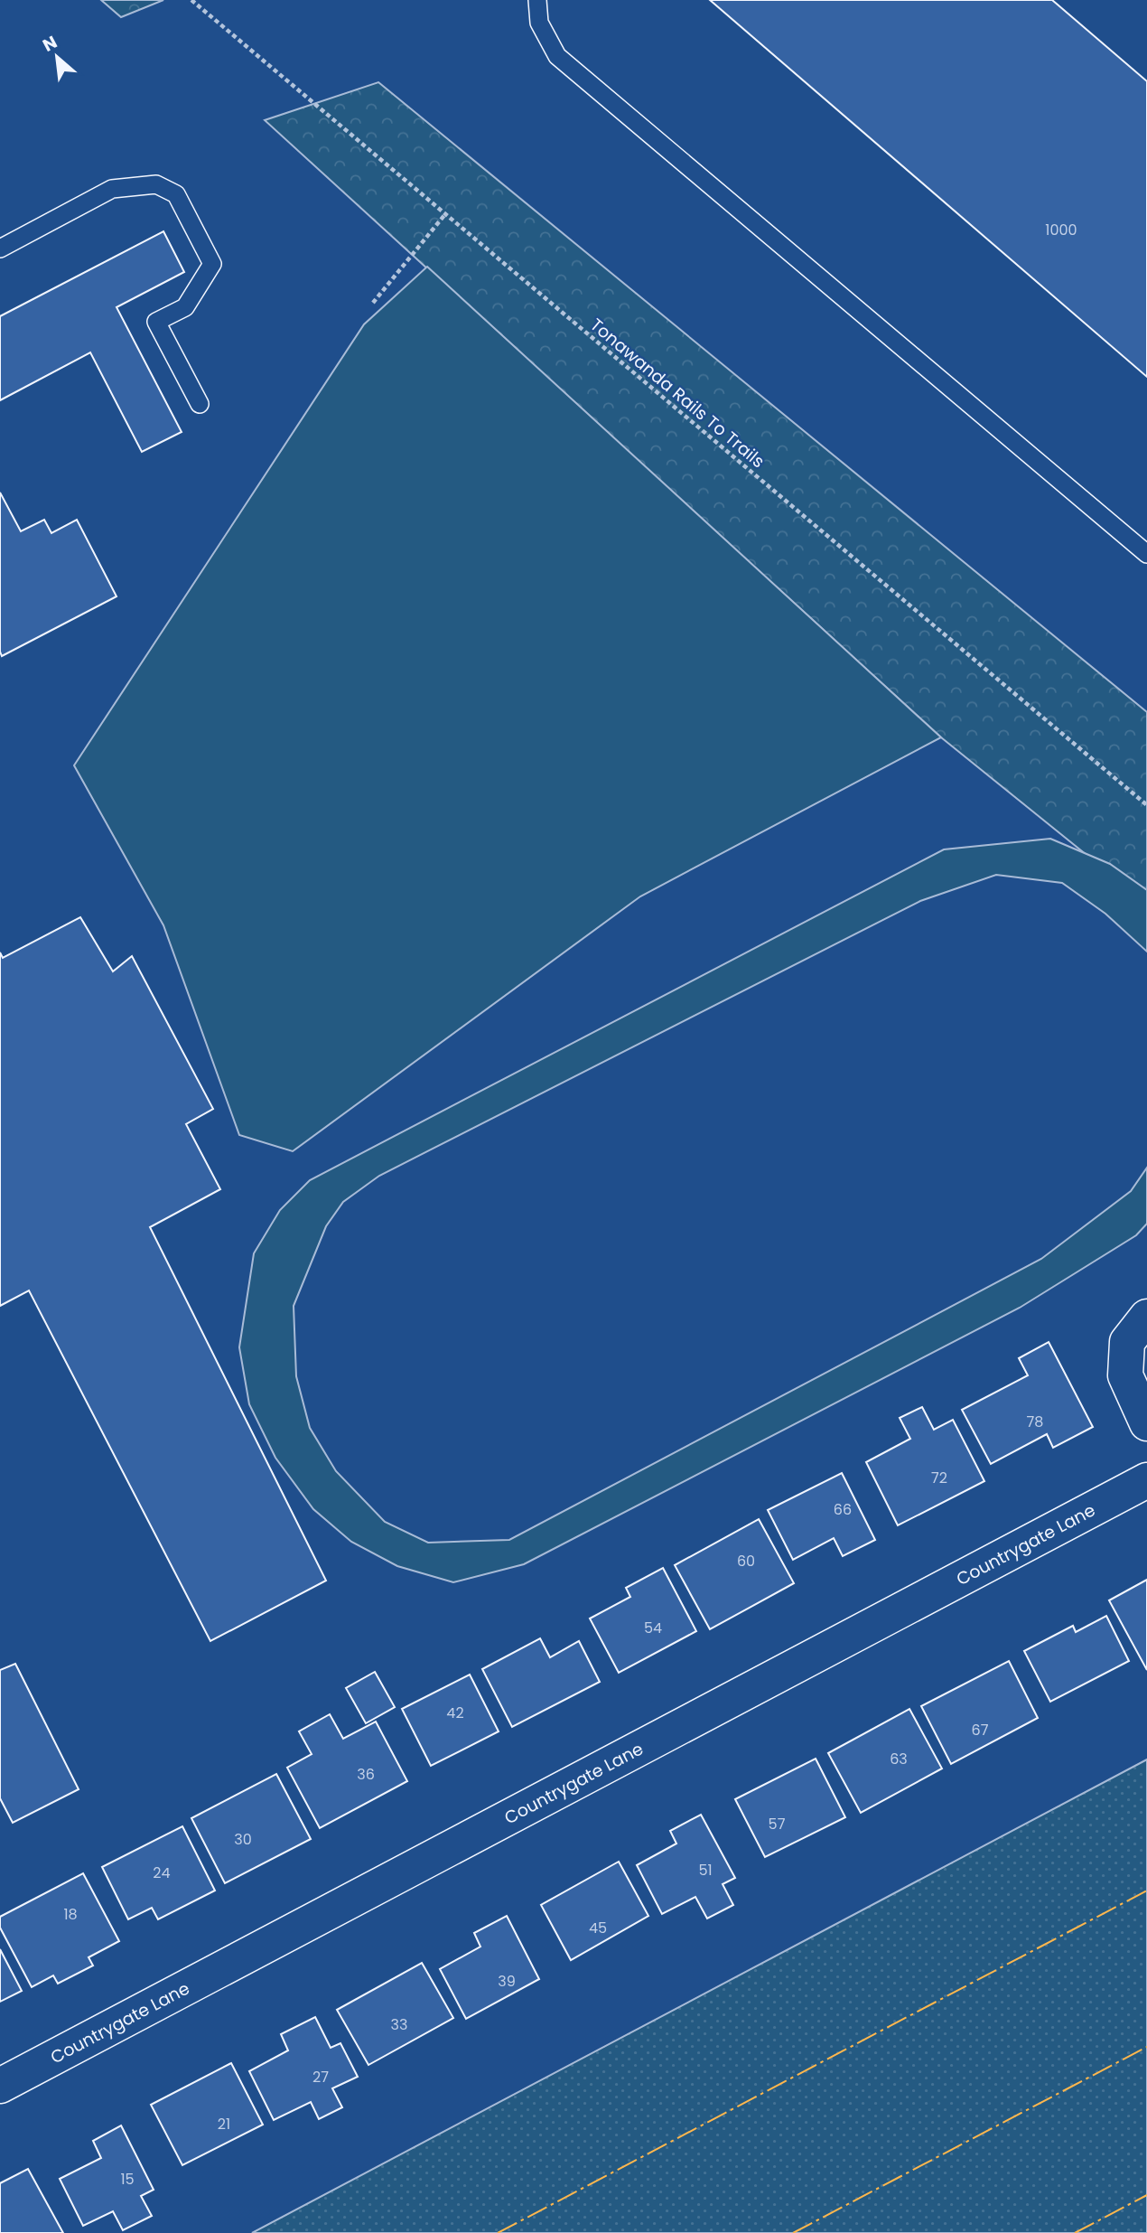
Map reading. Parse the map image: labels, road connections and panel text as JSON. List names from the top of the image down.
{
  "streets": {
    "street": ["Countrygate Lane"],
    "path": ["Tonawanda Rails To Trails"]
  },
  "house_numbers": [
    "1000",
    "78",
    "72",
    "66",
    "60",
    "54",
    "42",
    "67",
    "63",
    "36",
    "57",
    "30",
    "51",
    "24",
    "18",
    "45",
    "39",
    "33",
    "27",
    "21",
    "15"
  ],
  "north": "top left"
}
